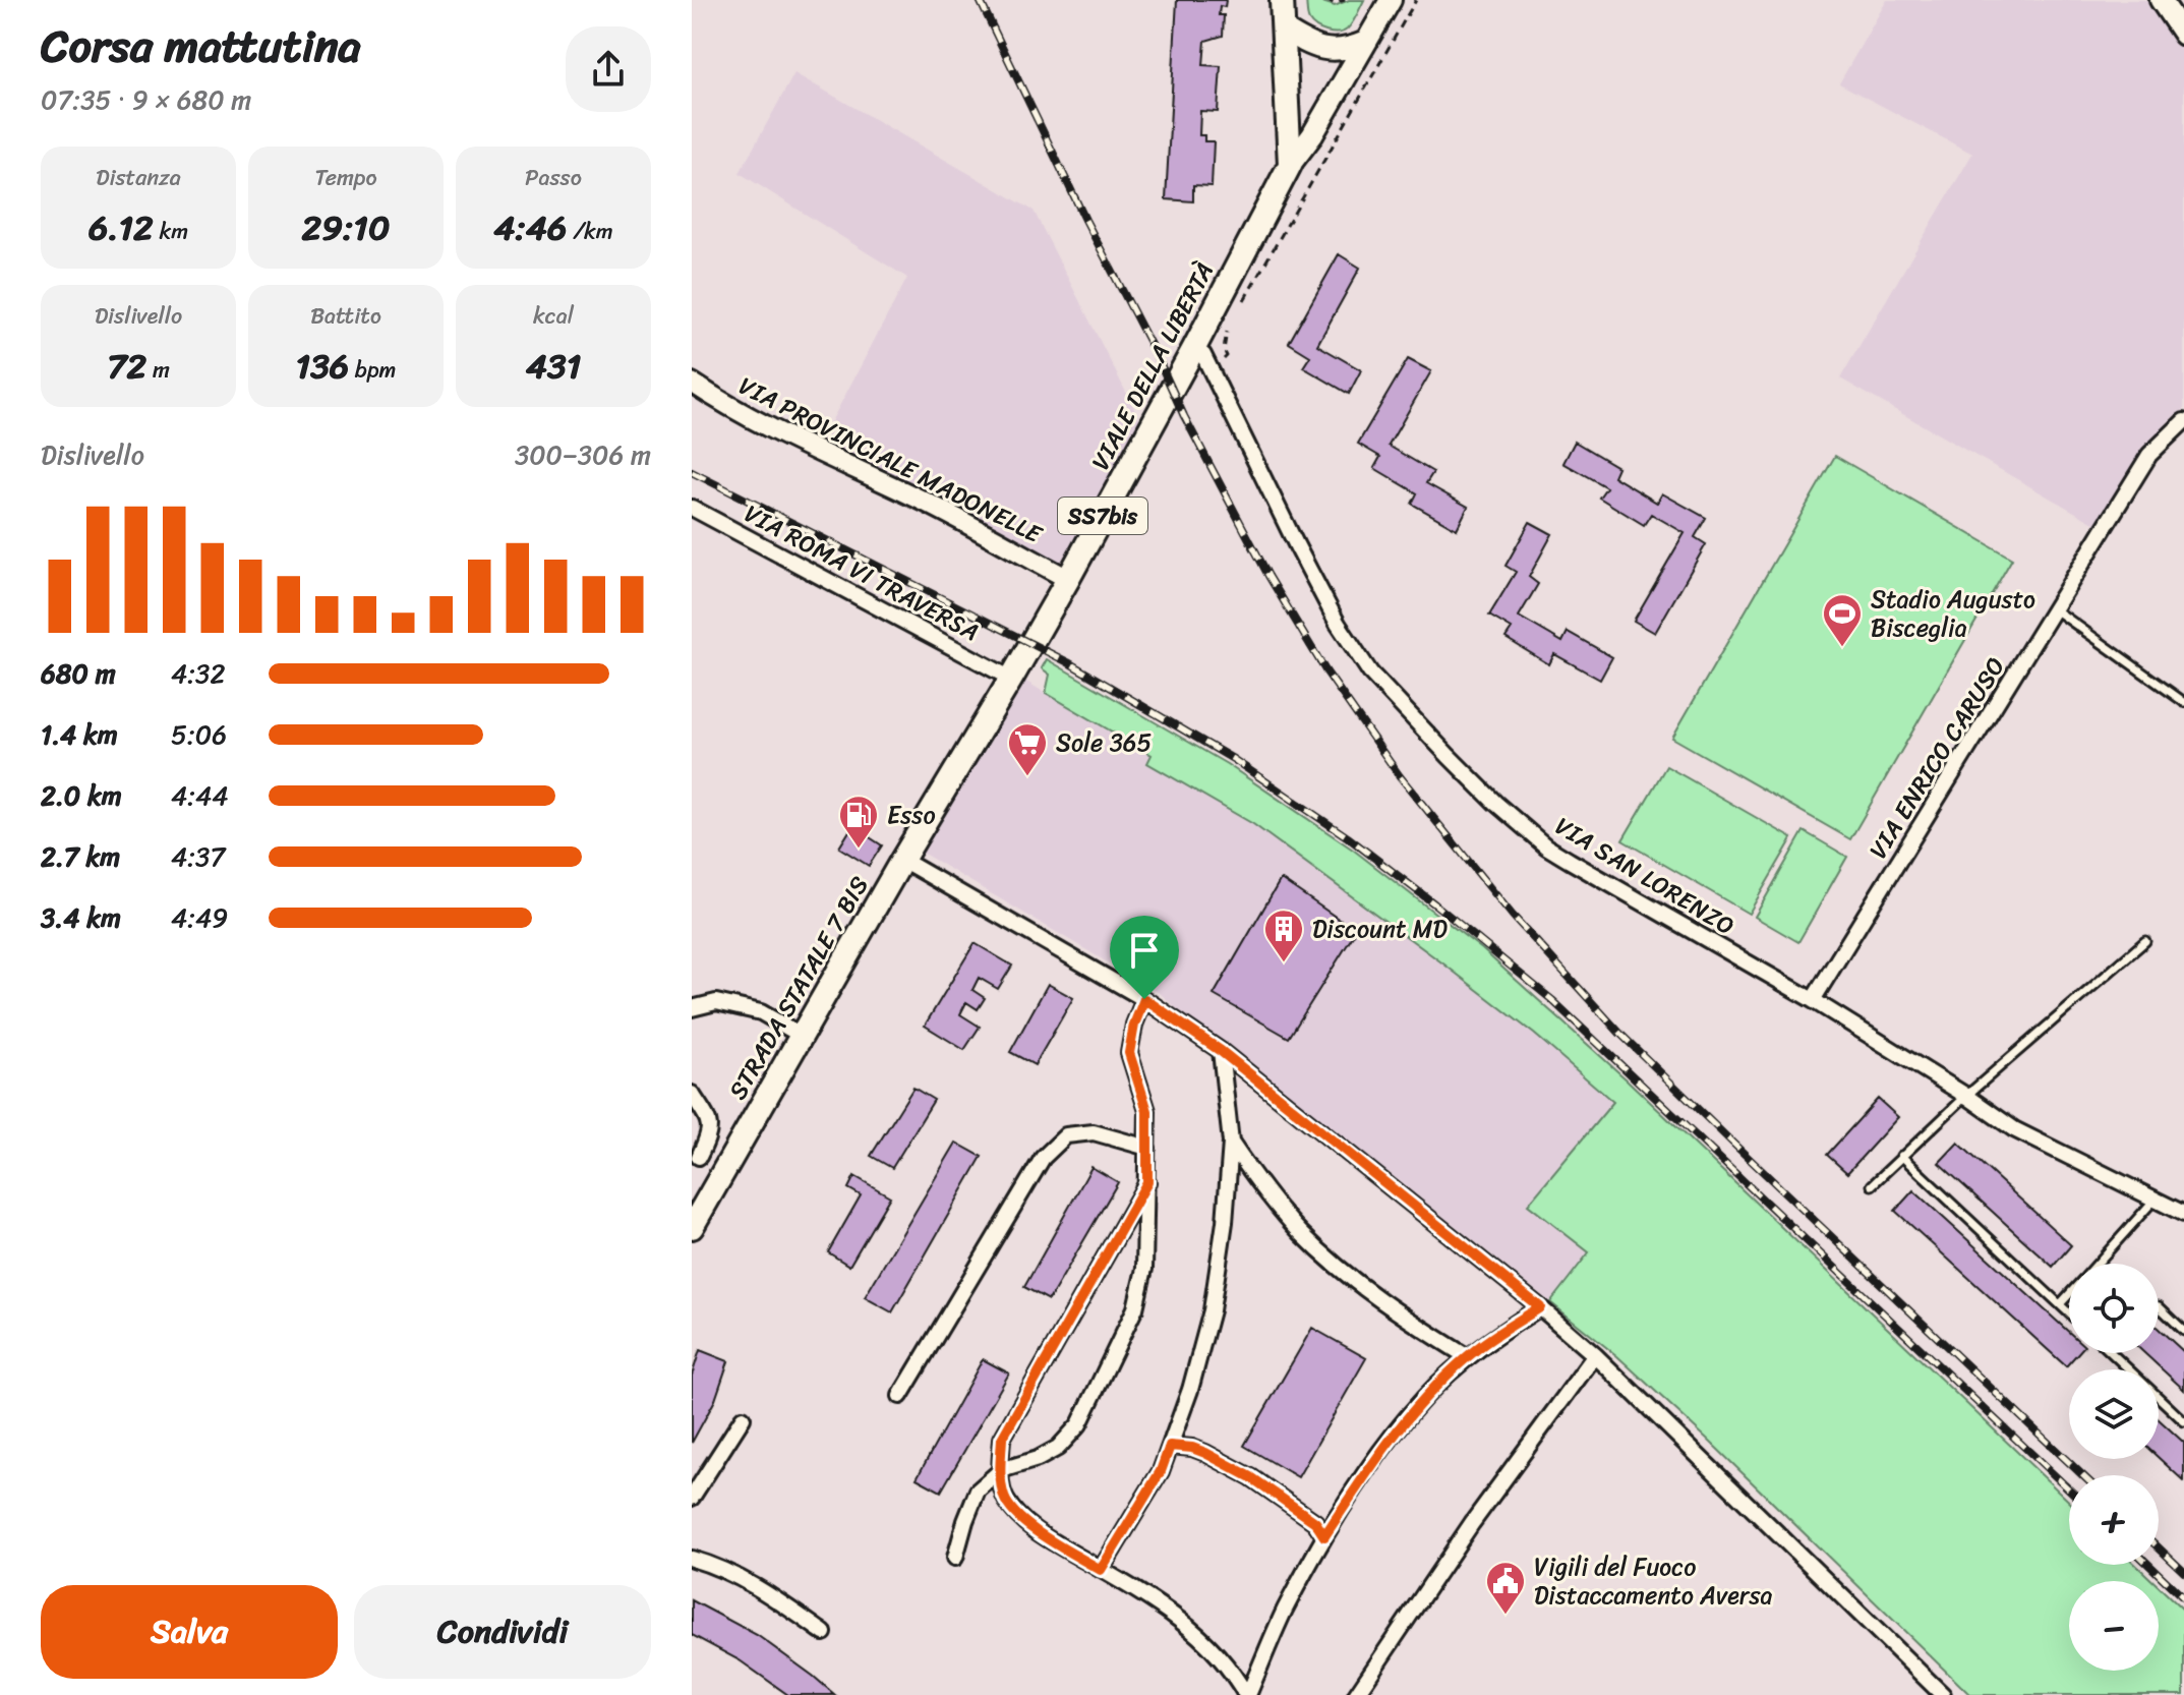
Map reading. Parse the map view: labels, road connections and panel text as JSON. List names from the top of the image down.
{
  "streets": {
    "main road": ["VIALE DELLA LIBERTÀ", "SS7bis", "STRADA STATALE 7 BIS"],
    "street": [
      "VIA PROVINCIALE MADONELLE",
      "VIA ROMA VI TRAVERSA",
      "VIA ENRICO CARUSO",
      "VIA SAN LORENZO"
    ]
  },
  "crossings": [
    ["VIALE DELLA LIBERTÀ", "VIA PROVINCIALE MADONELLE"],
    ["VIALE DELLA LIBERTÀ", "VIA ROMA VI TRAVERSA"],
    ["VIALE DELLA LIBERTÀ", "STRADA STATALE 7 BIS"],
    ["VIA ENRICO CARUSO", "VIA SAN LORENZO"]
  ],
  "places": {
    "sports": ["Stadio Augusto Bisceglia"],
    "supermarket": ["Sole 365"],
    "fuel station": ["Esso"],
    "building": ["Discount MD"],
    "public building": ["Vigili del Fuoco Distaccamento Aversa"]
  },
  "page": {
    "heading": ["Corsa mattutina", "07:35 · 9 × 680 m"],
    "stats": [
      ["Distanza", "6.12 km"],
      ["Tempo", "29:10"],
      ["Passo", "4:46 /km"],
      ["Dislivello", "72 m"],
      ["Battito", "136 bpm"],
      ["kcal", "431"]
    ],
    "chart": ["Dislivello", "300–306 m"],
    "list": [
      {
        "name": "680 m",
        "note": "4:32"
      },
      {
        "name": "1.4 km",
        "note": "5:06"
      },
      {
        "name": "2.0 km",
        "note": "4:44"
      },
      {
        "name": "2.7 km",
        "note": "4:37"
      },
      {
        "name": "3.4 km",
        "note": "4:49"
      }
    ],
    "map_buttons": ["+", "−"],
    "buttons": ["Salva", "Condividi"]
  }
}
